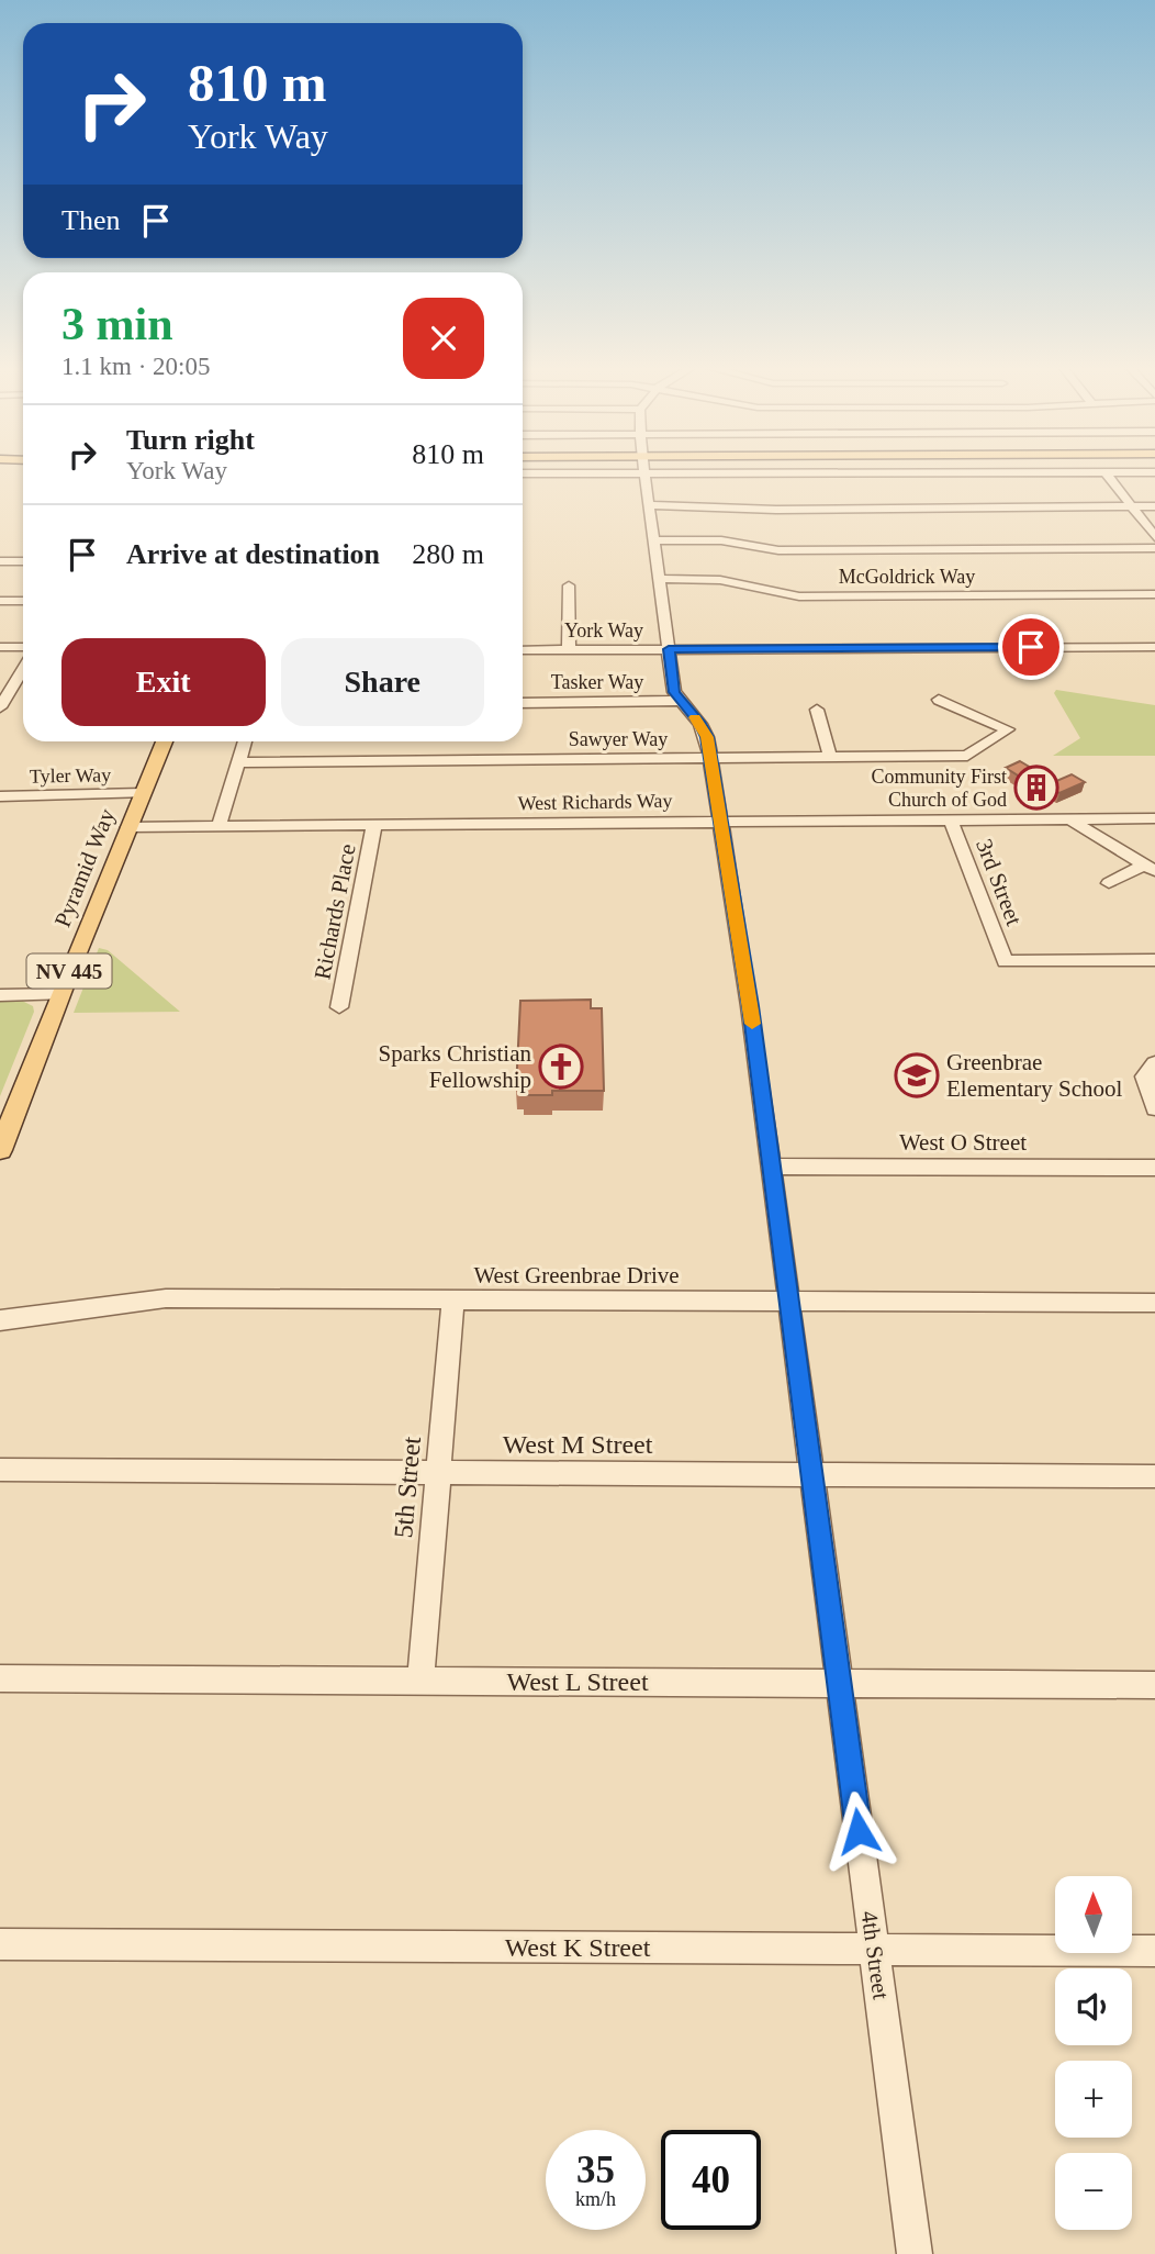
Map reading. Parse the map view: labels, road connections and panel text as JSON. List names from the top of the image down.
{
  "streets": {
    "main road": ["Pyramid Way", "NV 445"],
    "street": [
      "McGoldrick Way",
      "York Way",
      "Tasker Way",
      "Sawyer Way",
      "Tyler Way",
      "West Richards Way",
      "3rd Street",
      "Richards Place",
      "West O Street",
      "West Greenbrae Drive",
      "West M Street",
      "5th Street",
      "West L Street",
      "West K Street",
      "4th Street"
    ]
  },
  "crossings": [
    ["McGoldrick Way", "4th Street"],
    ["York Way", "4th Street"],
    ["Tasker Way", "4th Street"],
    ["Sawyer Way", "4th Street"],
    ["Tyler Way", "Pyramid Way"],
    ["West Richards Way", "Pyramid Way"],
    ["West Richards Way", "3rd Street"],
    ["West Richards Way", "Richards Place"],
    ["West Richards Way", "4th Street"],
    ["West O Street", "4th Street"],
    ["West Greenbrae Drive", "5th Street"],
    ["West Greenbrae Drive", "4th Street"],
    ["West M Street", "5th Street"],
    ["West M Street", "4th Street"],
    ["5th Street", "West L Street"],
    ["West L Street", "4th Street"],
    ["West K Street", "4th Street"]
  ],
  "places": {
    "building": ["Community First Church of God"],
    "church": ["Sparks Christian Fellowship"],
    "school or university": ["Greenbrae Elementary School"]
  },
  "north": "top",
  "page": {
    "turn": ["810 m", "York Way"],
    "then": "Then",
    "heading": ["3 min", "1.1 km · 20:05"],
    "list": [
      {
        "name": "Turn right",
        "note": "York Way",
        "value": "810 m"
      },
      {
        "name": "Arrive at destination",
        "value": "280 m"
      }
    ],
    "buttons": ["Exit", "Share"],
    "map_buttons": ["+", "−"],
    "speed": "35 km/h",
    "limit": "40"
  }
}
